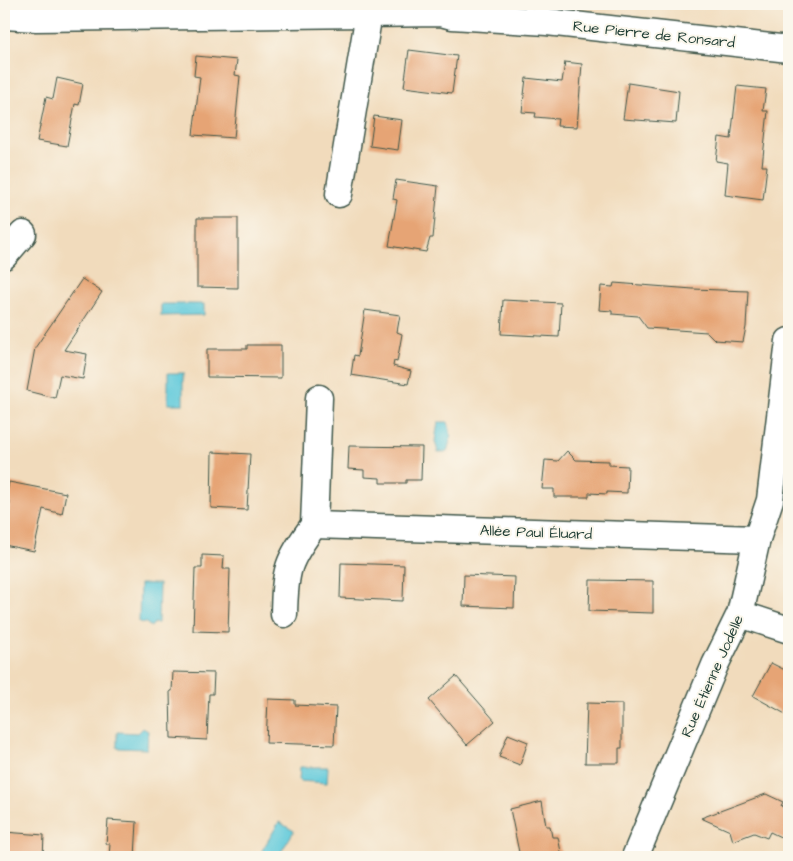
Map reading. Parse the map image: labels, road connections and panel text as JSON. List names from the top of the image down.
{
  "streets": {
    "street": ["Rue Pierre de Ronsard", "Allée Paul Éluard", "Rue Étienne Jodelle"]
  },
  "crossings": [
    ["Allée Paul Éluard", "Rue Étienne Jodelle"]
  ]
}
